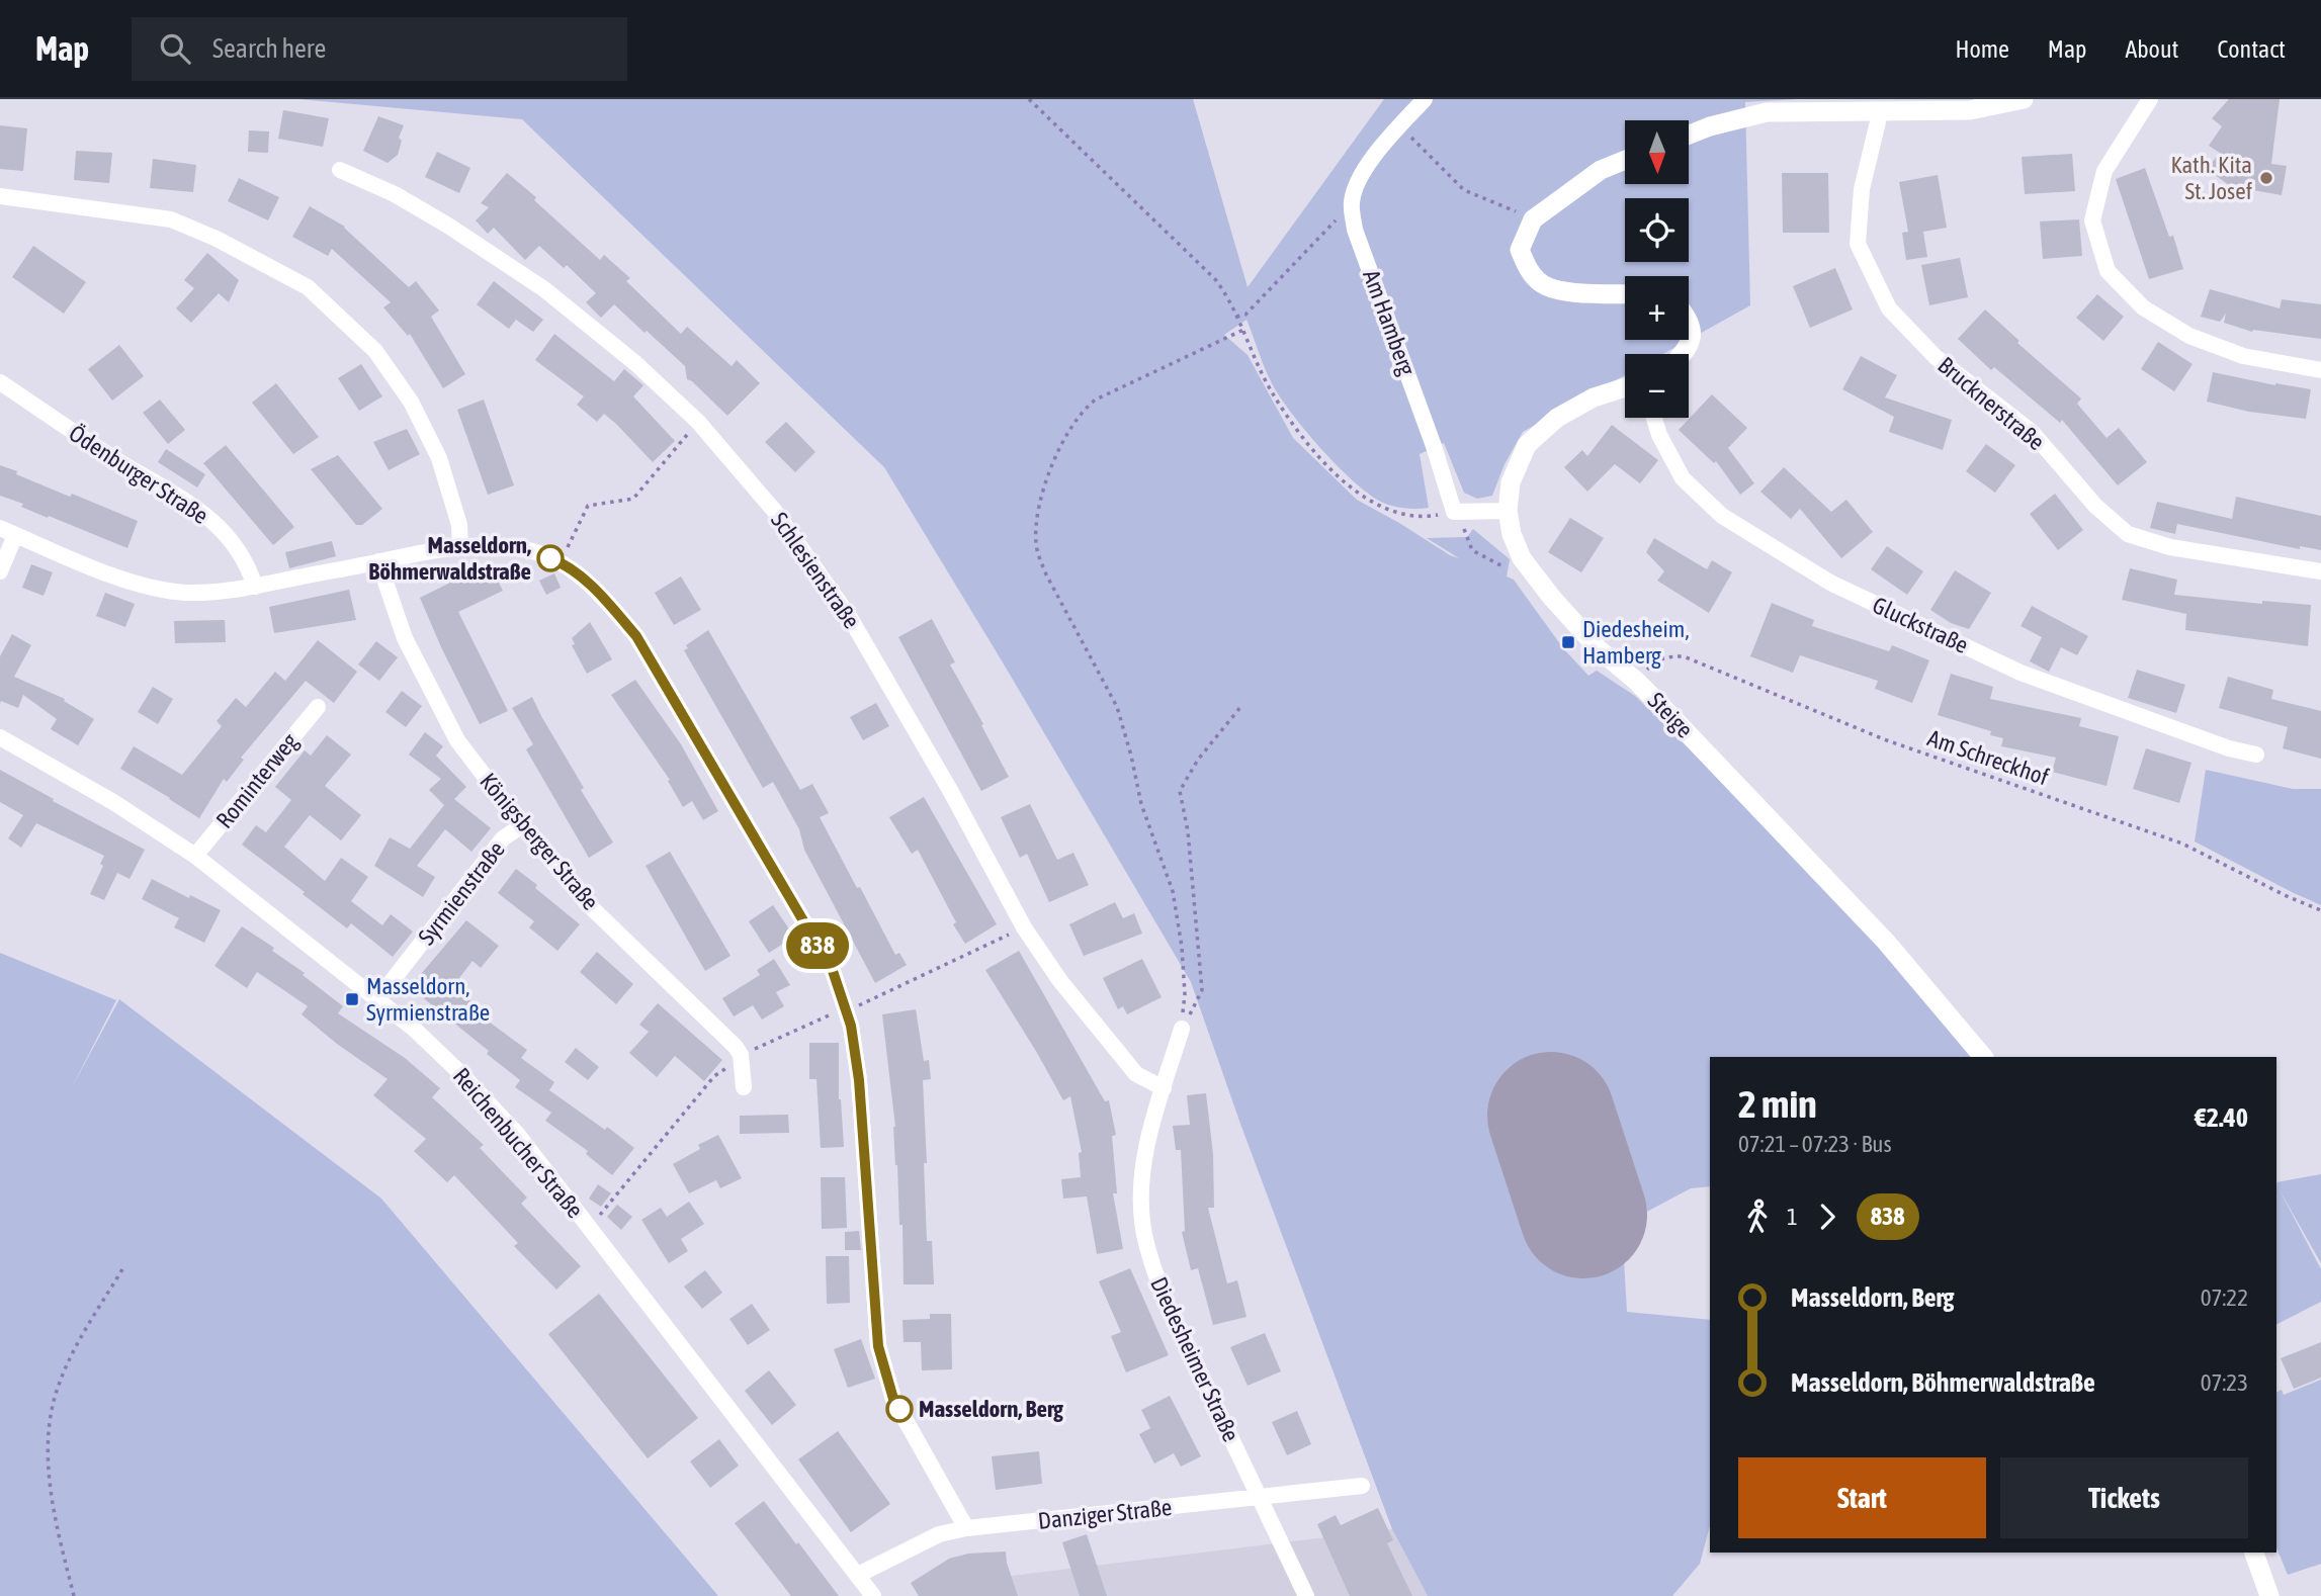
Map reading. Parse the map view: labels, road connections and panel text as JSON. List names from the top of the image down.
{
  "streets": {
    "street": [
      "Am Hamberg",
      "Brucknerstraße",
      "Ödenburger Straße",
      "Schlesienstraße",
      "Gluckstraße",
      "Steige",
      "Rominterweg",
      "Königsberger Straße",
      "Syrmienstraße",
      "Reichenbucher Straße",
      "Diedesheimer Straße",
      "Danziger Straße"
    ],
    "path": ["Am Schreckhof"]
  },
  "crossings": [
    ["Schlesienstraße", "Diedesheimer Straße"],
    ["Rominterweg", "Reichenbucher Straße"],
    ["Königsberger Straße", "Syrmienstraße"],
    ["Syrmienstraße", "Reichenbucher Straße"],
    ["Reichenbucher Straße", "Danziger Straße"],
    ["Diedesheimer Straße", "Danziger Straße"]
  ],
  "places": {
    "other": ["Kath. Kita St. Josef", "Masseldorn, Böhmerwaldstraße", "Masseldorn, Berg"],
    "transit": ["Diedesheim, Hamberg", "Masseldorn, Syrmienstraße"]
  },
  "lines": ["bus line 838"],
  "north": "bottom",
  "page": {
    "header": "Map",
    "search": "Search here",
    "nav": [
      "Home",
      "Map",
      "About",
      "Contact"
    ],
    "on_map": "838",
    "map_buttons": ["+", "−"],
    "heading": ["2 min", "07:21 – 07:23 · Bus", "€2.40"],
    "legs": ["1", "838"],
    "list": [
      {
        "name": "Masseldorn, Berg",
        "value": "07:22"
      },
      {
        "name": "Masseldorn, Böhmerwaldstraße",
        "value": "07:23"
      }
    ],
    "buttons": ["Start", "Tickets"]
  }
}
